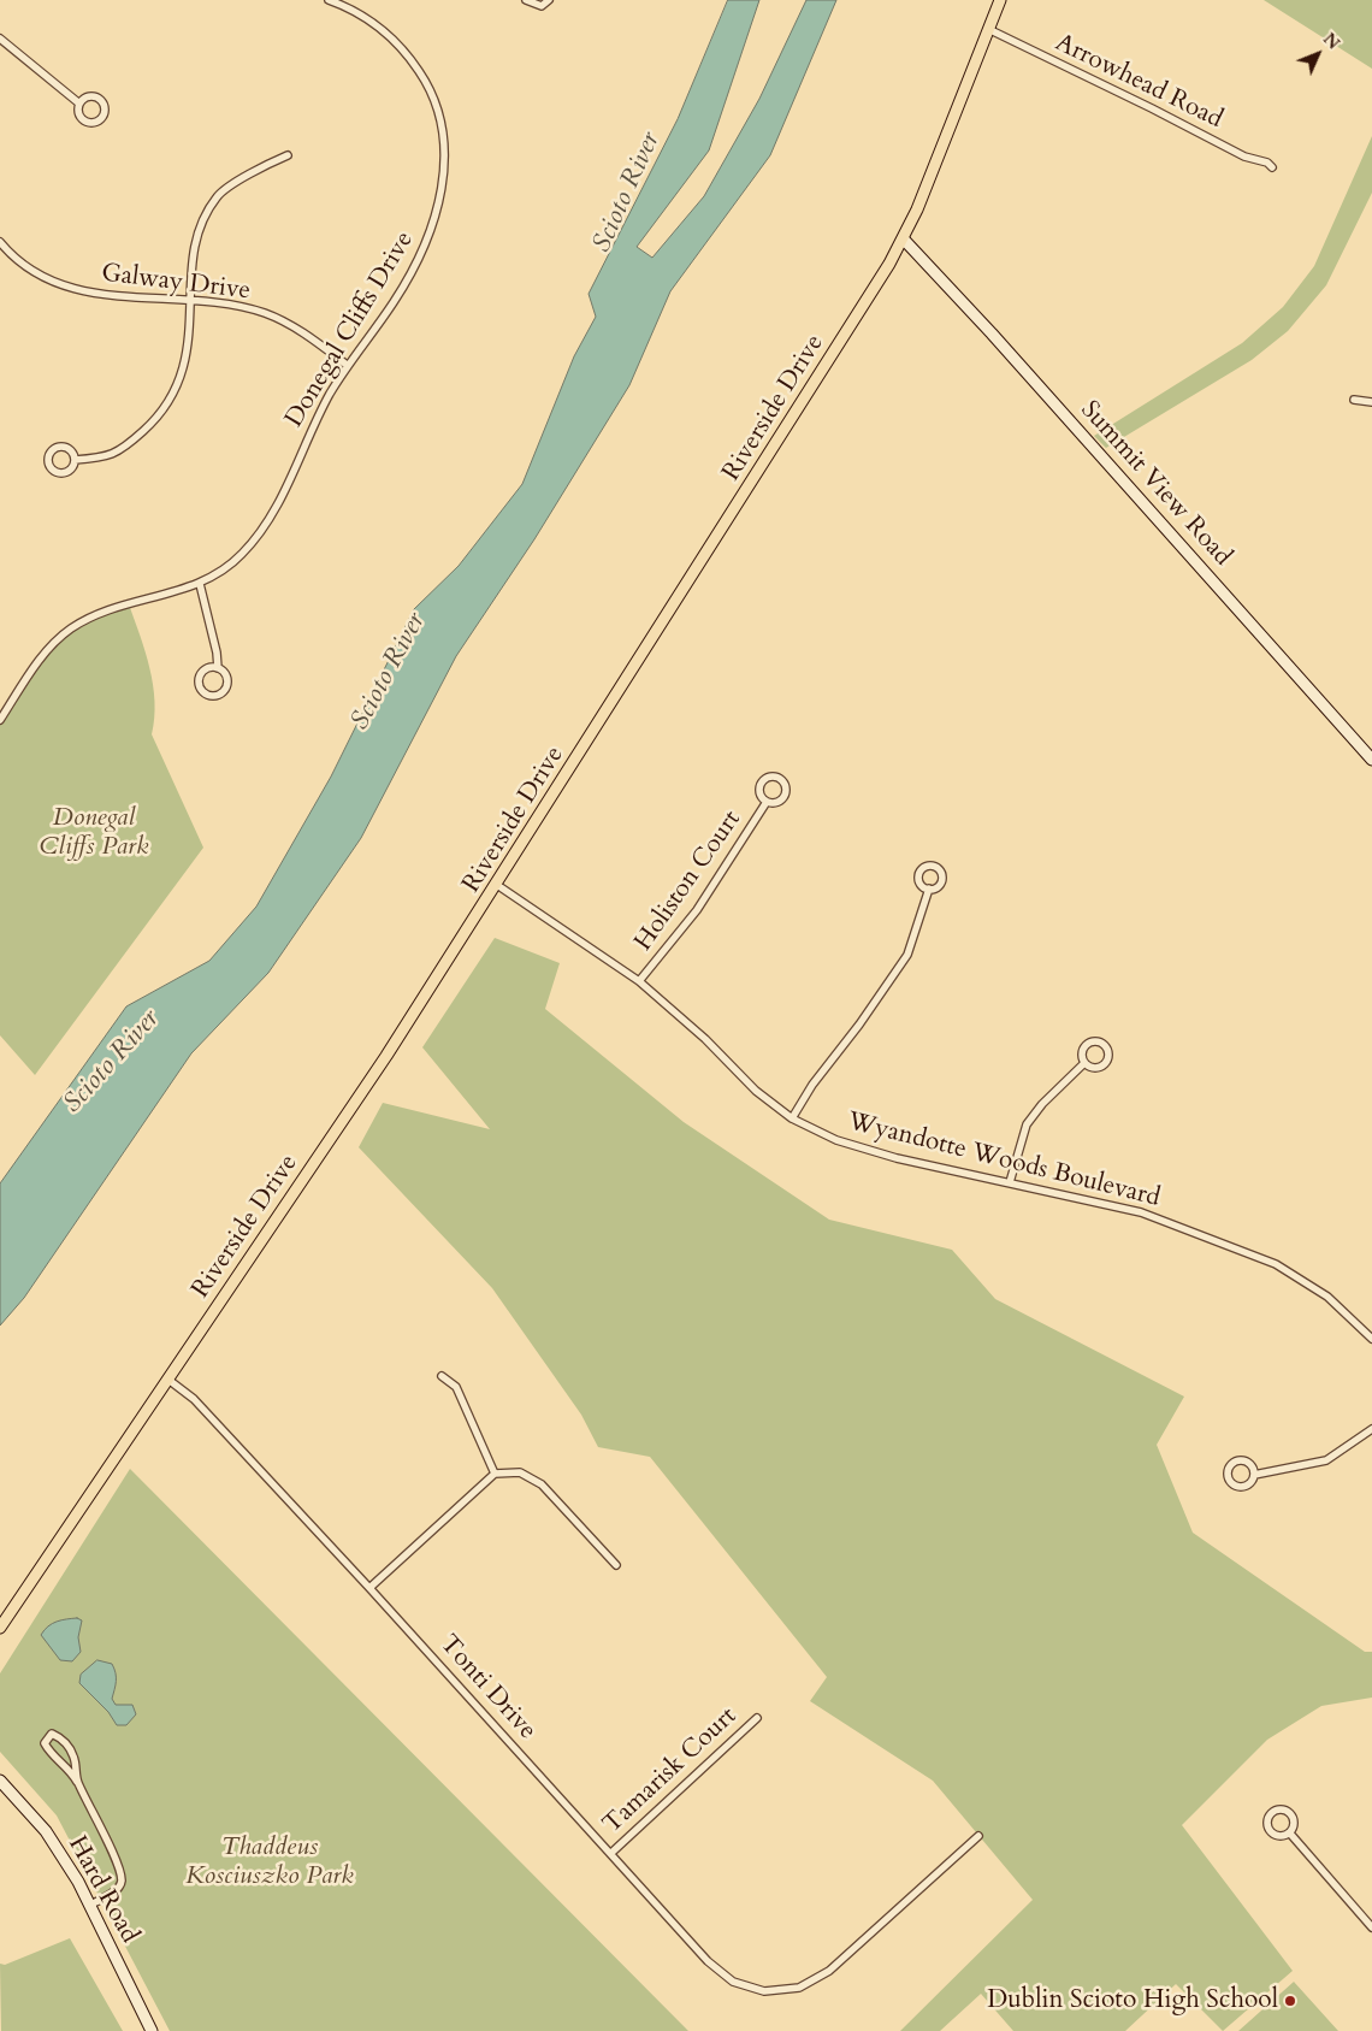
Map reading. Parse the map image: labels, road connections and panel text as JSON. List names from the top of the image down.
{
  "streets": {
    "main road": ["Riverside Drive"],
    "street": [
      "Arrowhead Road",
      "Galway Drive",
      "Donegal Cliffs Drive",
      "Summit View Road",
      "Holiston Court",
      "Wyandotte Woods Boulevard",
      "Tonti Drive",
      "Tamarisk Court",
      "Hard Road"
    ]
  },
  "crossings": [
    ["Arrowhead Road", "Riverside Drive"],
    ["Galway Drive", "Donegal Cliffs Drive"],
    ["Riverside Drive", "Summit View Road"],
    ["Riverside Drive", "Wyandotte Woods Boulevard"],
    ["Riverside Drive", "Tonti Drive"],
    ["Holiston Court", "Wyandotte Woods Boulevard"],
    ["Tonti Drive", "Tamarisk Court"]
  ],
  "water": ["Scioto River"],
  "parks": ["Donegal Cliffs Park", "Thaddeus Kosciuszko Park"],
  "places": ["Dublin Scioto High School"],
  "north": "top right"
}
